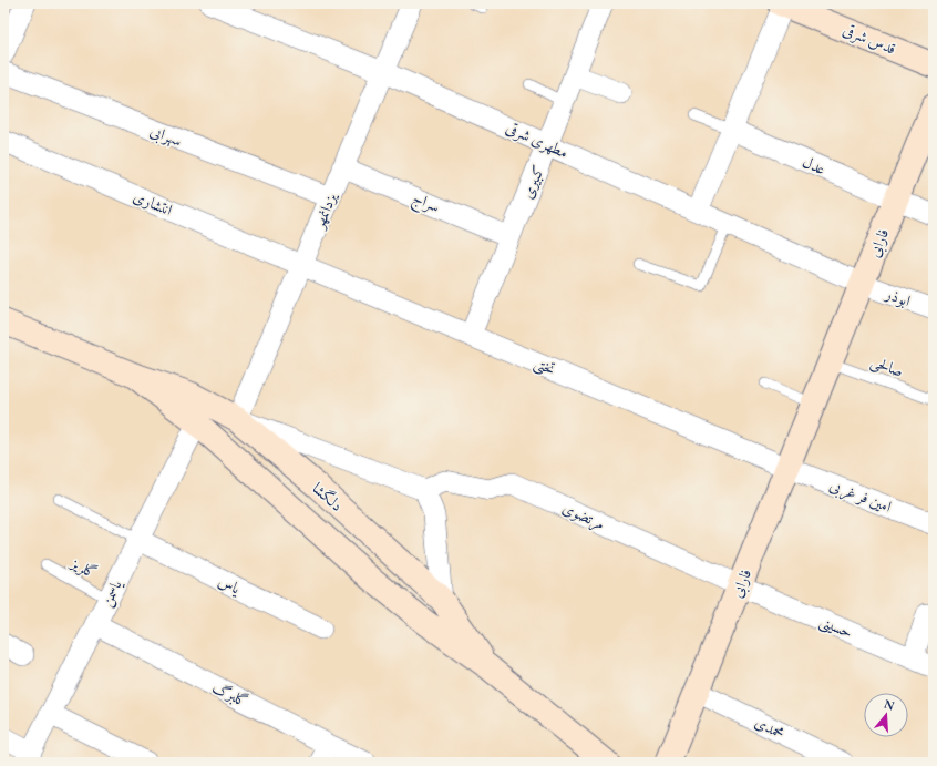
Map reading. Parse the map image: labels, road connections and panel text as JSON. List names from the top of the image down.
{
  "streets": {
    "street": [
      "قدس شرقی",
      "سهرابی",
      "مطهری شرقی",
      "عدل",
      "کبیری",
      "سراج",
      "انتشاری",
      "یزدانمهر",
      "فارابی",
      "ابوذر",
      "تختی",
      "امین فر غربی",
      "دلگشا",
      "مرتضوی",
      "یاس",
      "یاسمن",
      "حسینی",
      "گلبرگ",
      "محمدی"
    ],
    "lane": ["صالحی", "گلریز"]
  },
  "crossings": [
    ["سهرابی", "یزدانمهر"],
    ["مطهری شرقی", "کبیری"],
    ["مطهری شرقی", "یزدانمهر"],
    ["مطهری شرقی", "فارابی"],
    ["مطهری شرقی", "ابوذر"],
    ["عدل", "فارابی"],
    ["کبیری", "سراج"],
    ["کبیری", "تختی"],
    ["سراج", "یزدانمهر"],
    ["انتشاری", "یزدانمهر"],
    ["انتشاری", "تختی"],
    ["یزدانمهر", "تختی"],
    ["یزدانمهر", "دلگشا"],
    ["فارابی", "ابوذر"],
    ["فارابی", "تختی"],
    ["فارابی", "صالحی"],
    ["فارابی", "امین فر غربی"],
    ["فارابی", "مرتضوی"],
    ["فارابی", "حسینی"],
    ["فارابی", "محمدی"],
    ["تختی", "امین فر غربی"],
    ["دلگشا", "یاسمن"],
    ["مرتضوی", "حسینی"],
    ["گلریز", "یاسمن"],
    ["یاس", "یاسمن"],
    ["یاسمن", "گلبرگ"]
  ],
  "north": "top"
}
